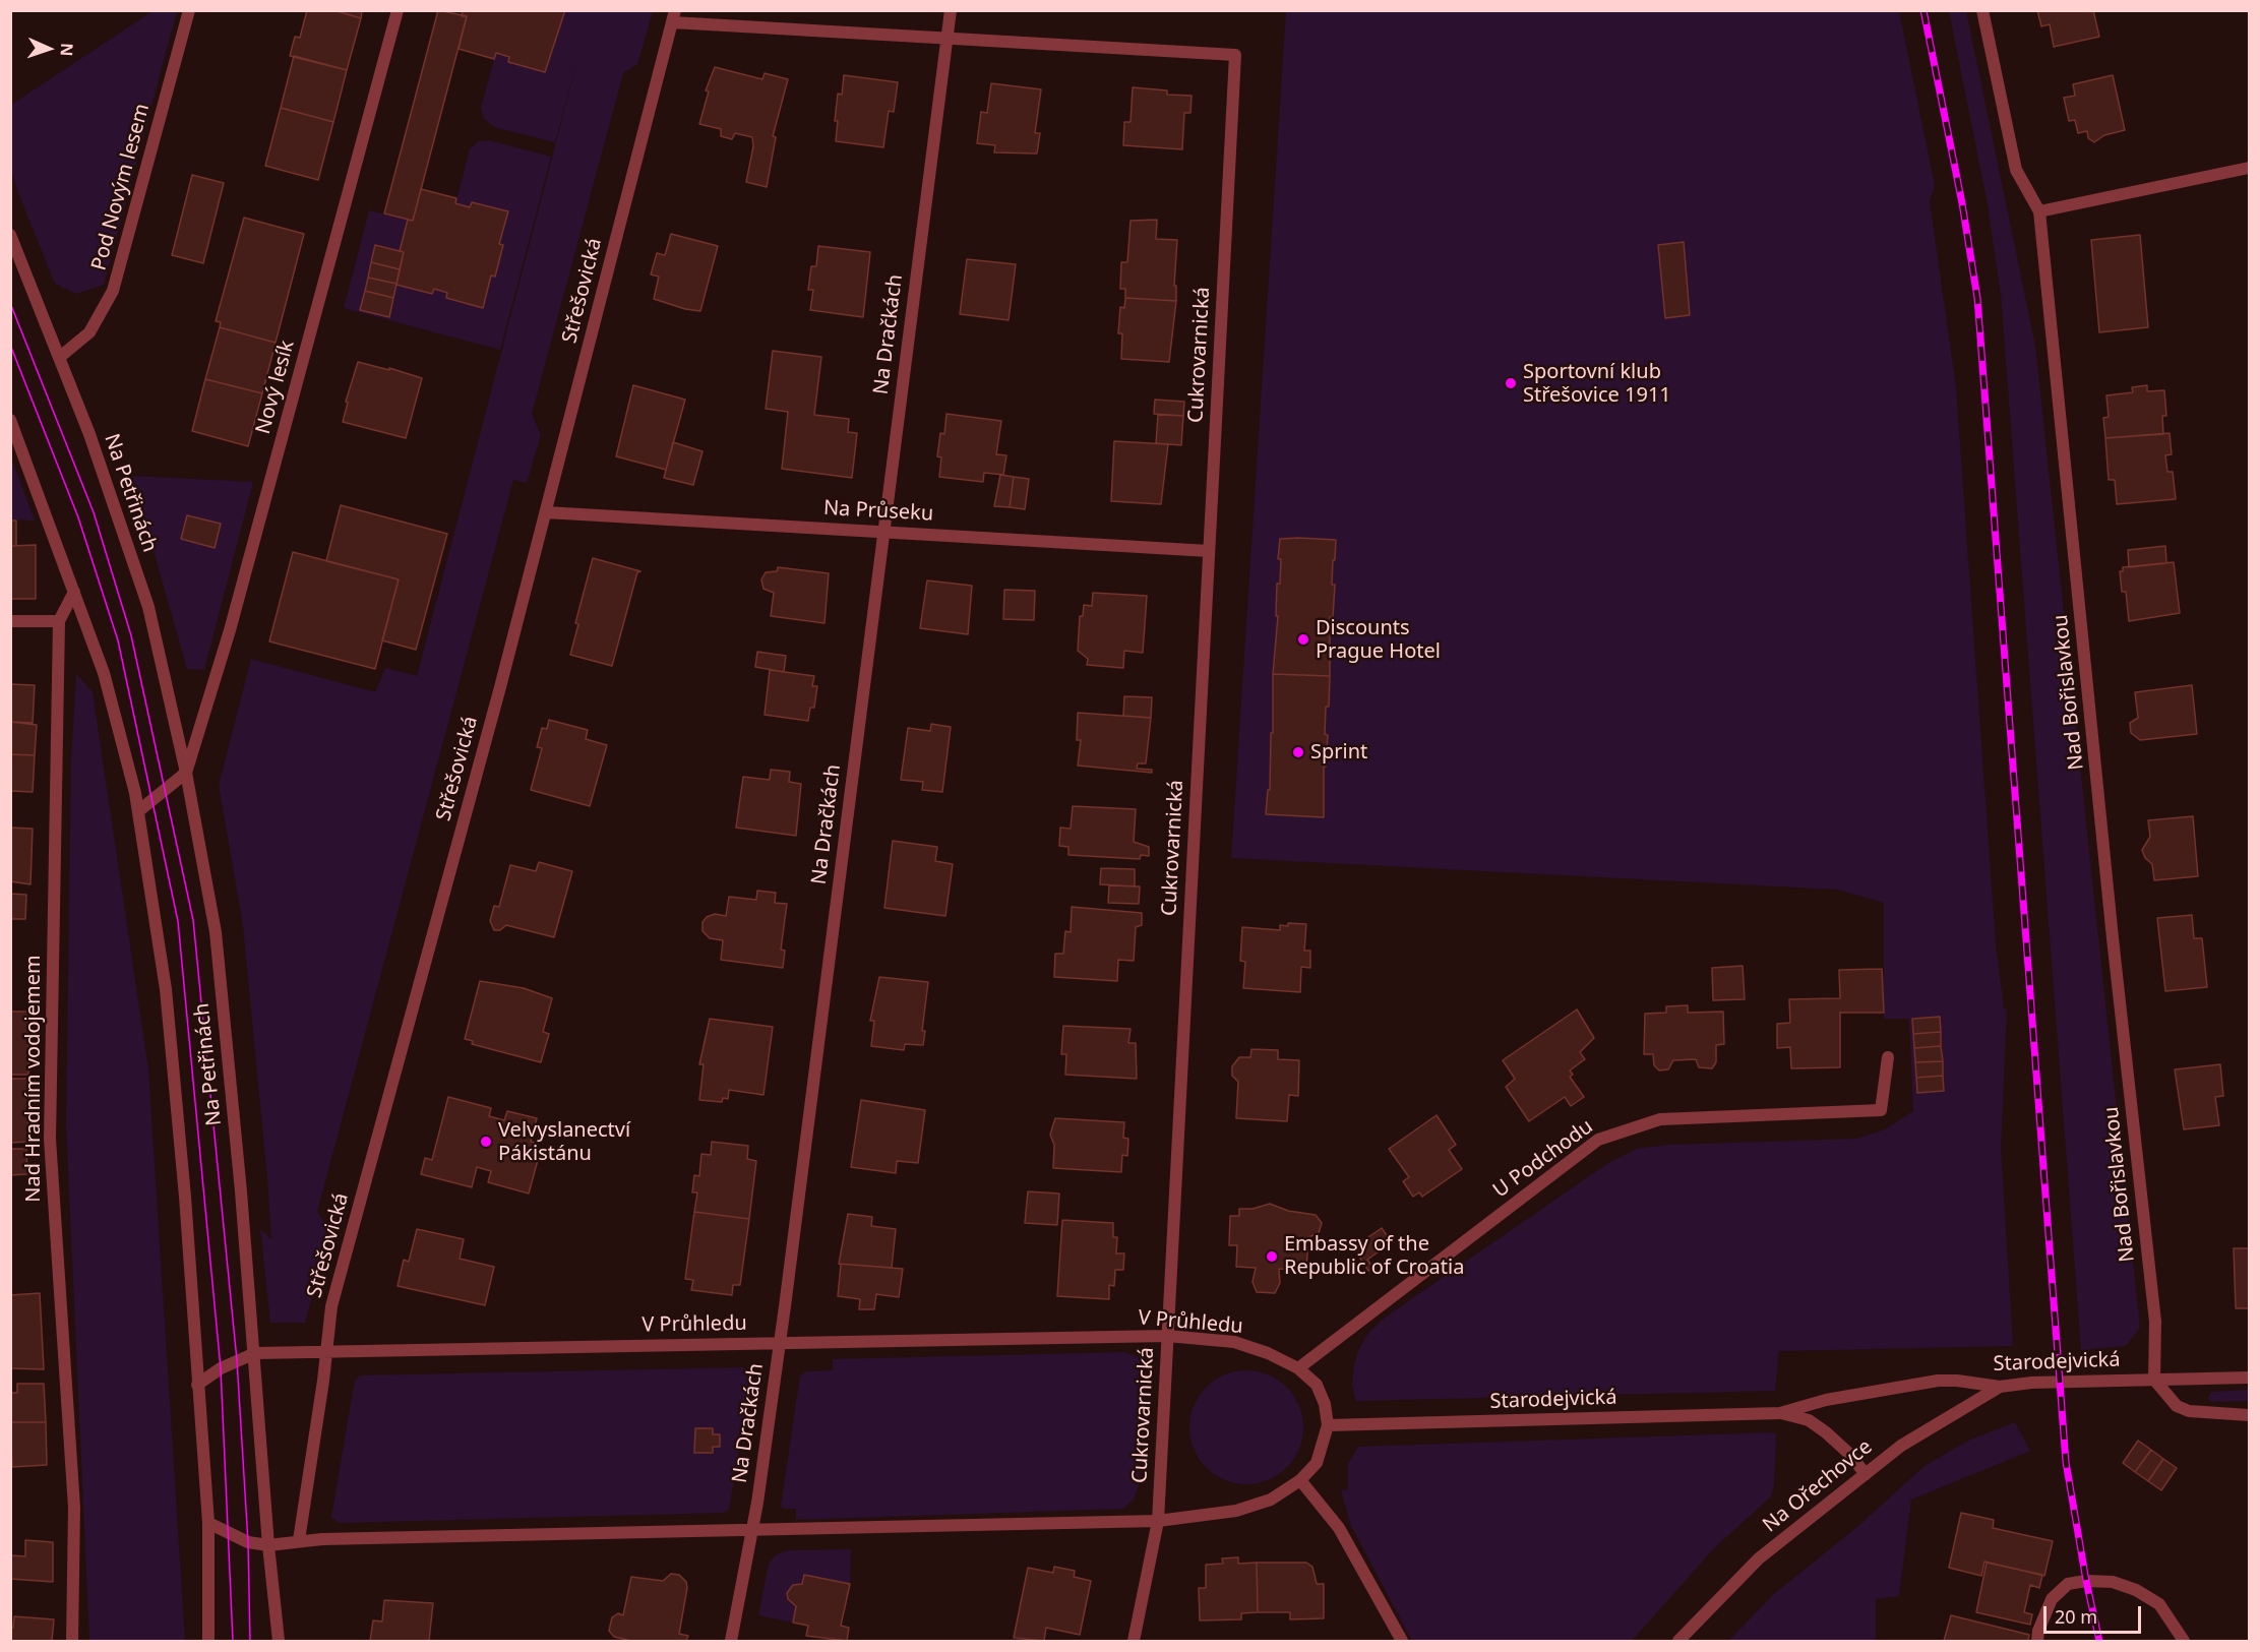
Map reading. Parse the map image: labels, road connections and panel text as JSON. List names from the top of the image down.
{
  "streets": {
    "street": [
      "Pod Novým lesem",
      "Střešovická",
      "Na Dračkách",
      "Cukrovarnická",
      "Nový lesík",
      "Na Petřinách",
      "Na Průseku",
      "Nad Bořislavkou",
      "Nad Hradním vodojemem",
      "U Podchodu",
      "V Průhledu",
      "Starodejvická",
      "Na Ořechovce"
    ]
  },
  "crossings": [
    ["Pod Novým lesem", "Na Petřinách"],
    ["Střešovická", "Na Průseku"],
    ["Střešovická", "V Průhledu"],
    ["Na Dračkách", "Cukrovarnická"],
    ["Na Dračkách", "Na Průseku"],
    ["Na Dračkách", "V Průhledu"],
    ["Cukrovarnická", "Na Průseku"],
    ["Cukrovarnická", "V Průhledu"],
    ["Nový lesík", "Na Petřinách"],
    ["Na Petřinách", "Nad Hradním vodojemem"],
    ["Na Petřinách", "V Průhledu"],
    ["Nad Bořislavkou", "Starodejvická"],
    ["U Podchodu", "V Průhledu"],
    ["V Průhledu", "Starodejvická"],
    ["Starodejvická", "Na Ořechovce"]
  ],
  "places": [
    "Sportovní klub Střešovice 1911",
    "Discounts Prague Hotel",
    "Sprint",
    "Velvyslanectví Pákistánu",
    "Embassy of the Republic of Croatia"
  ],
  "scale_bar": "20 m",
  "north": "right"
}
